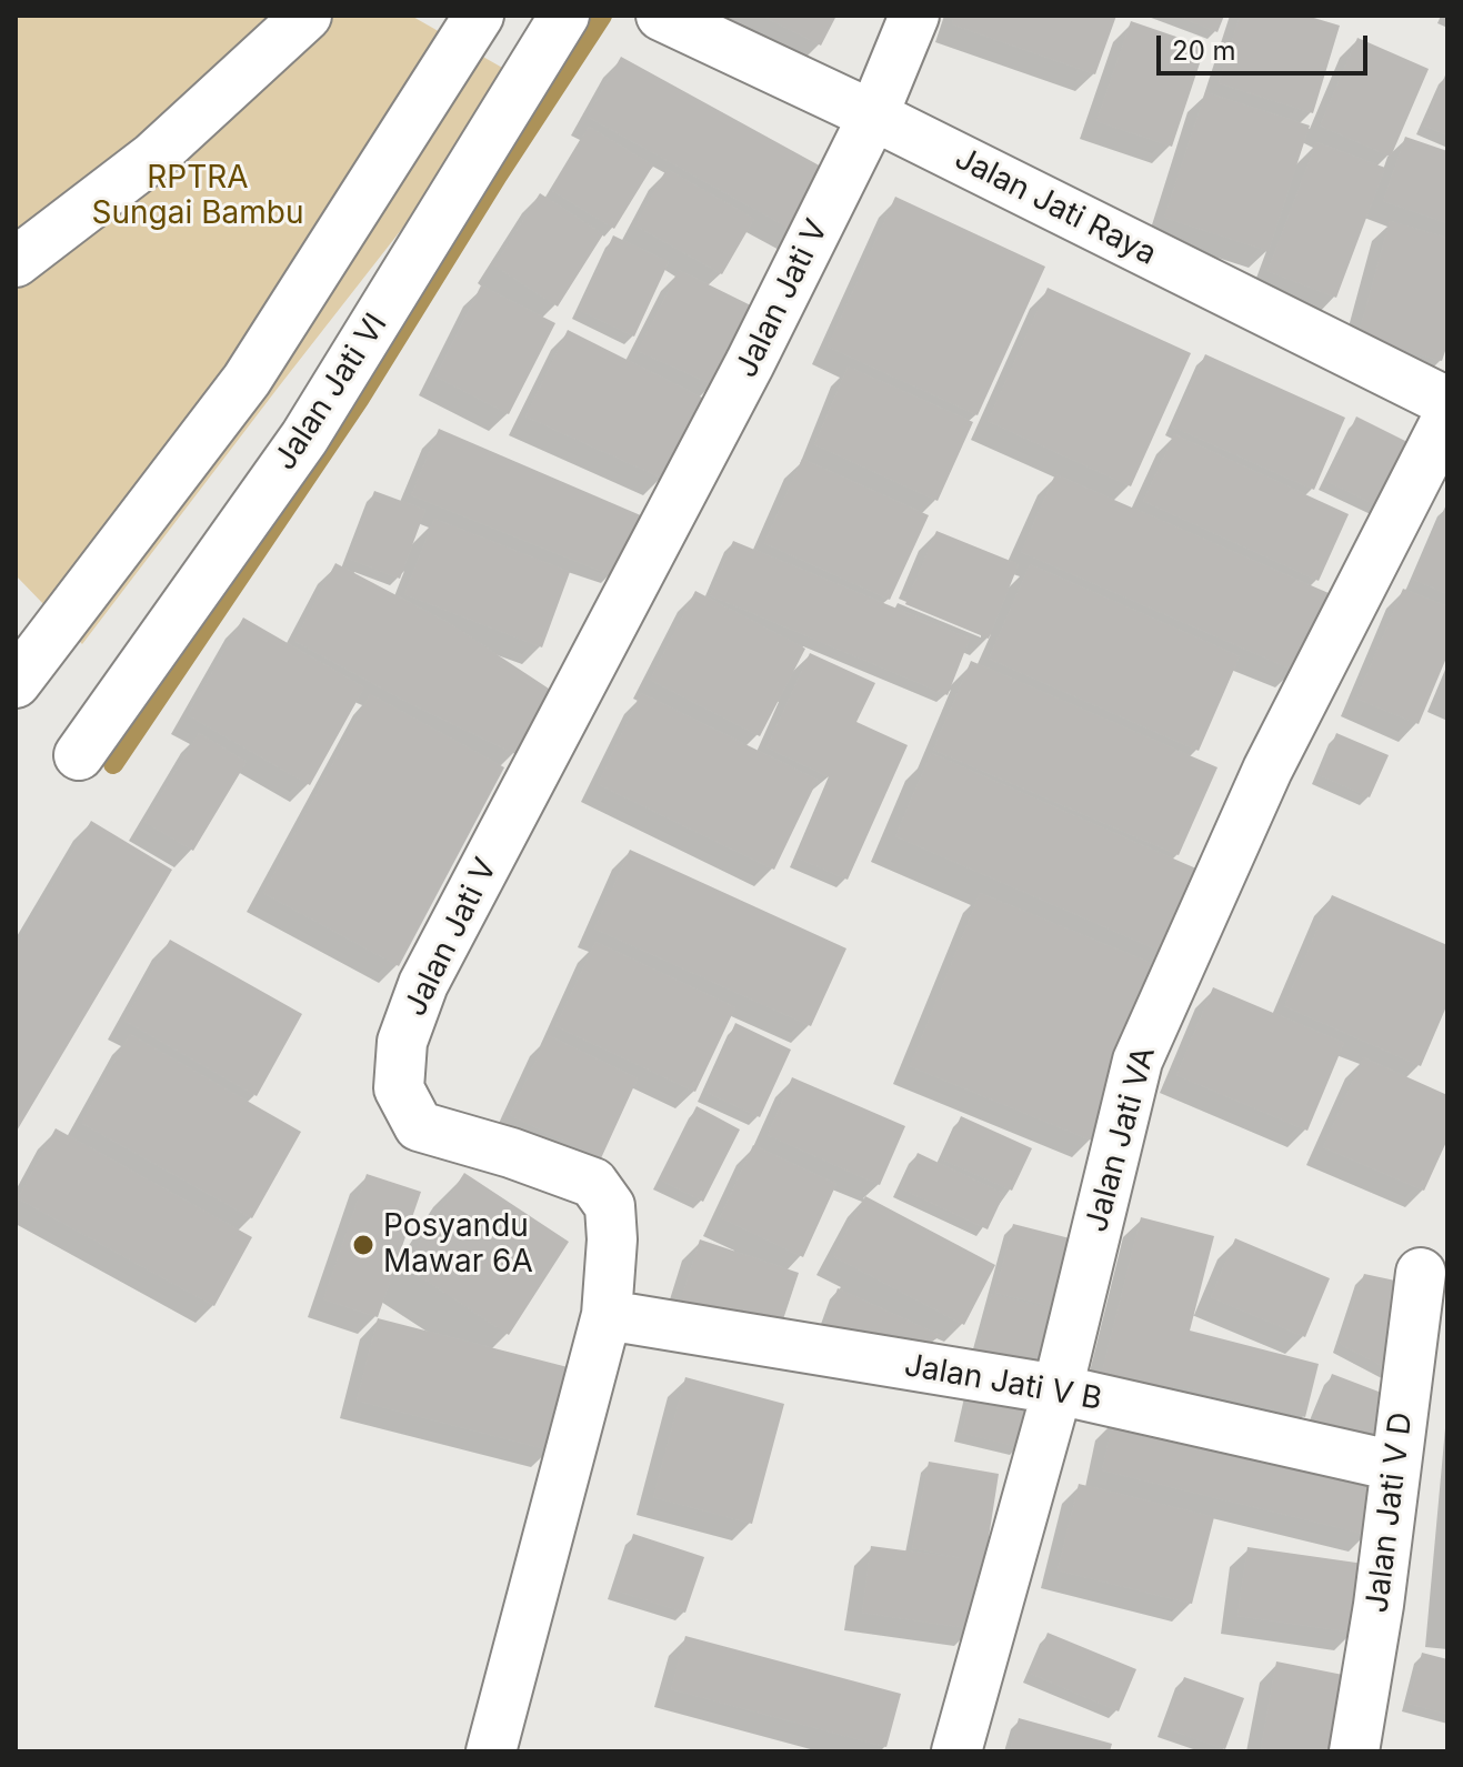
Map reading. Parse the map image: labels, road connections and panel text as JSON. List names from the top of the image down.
{
  "streets": {
    "main road": [
      "Jalan Jati Raya",
      "Jalan Jati V",
      "Jalan Jati VI",
      "Jalan Jati VA",
      "Jalan Jati V B",
      "Jalan Jati V D"
    ]
  },
  "crossings": [
    ["Jalan Jati Raya", "Jalan Jati V"],
    ["Jalan Jati Raya", "Jalan Jati VA"],
    ["Jalan Jati V", "Jalan Jati V B"],
    ["Jalan Jati VA", "Jalan Jati V B"],
    ["Jalan Jati V B", "Jalan Jati V D"]
  ],
  "parks": ["RPTRA Sungai Bambu"],
  "places": ["Posyandu Mawar 6A"],
  "scale_bar": "20 m"
}
